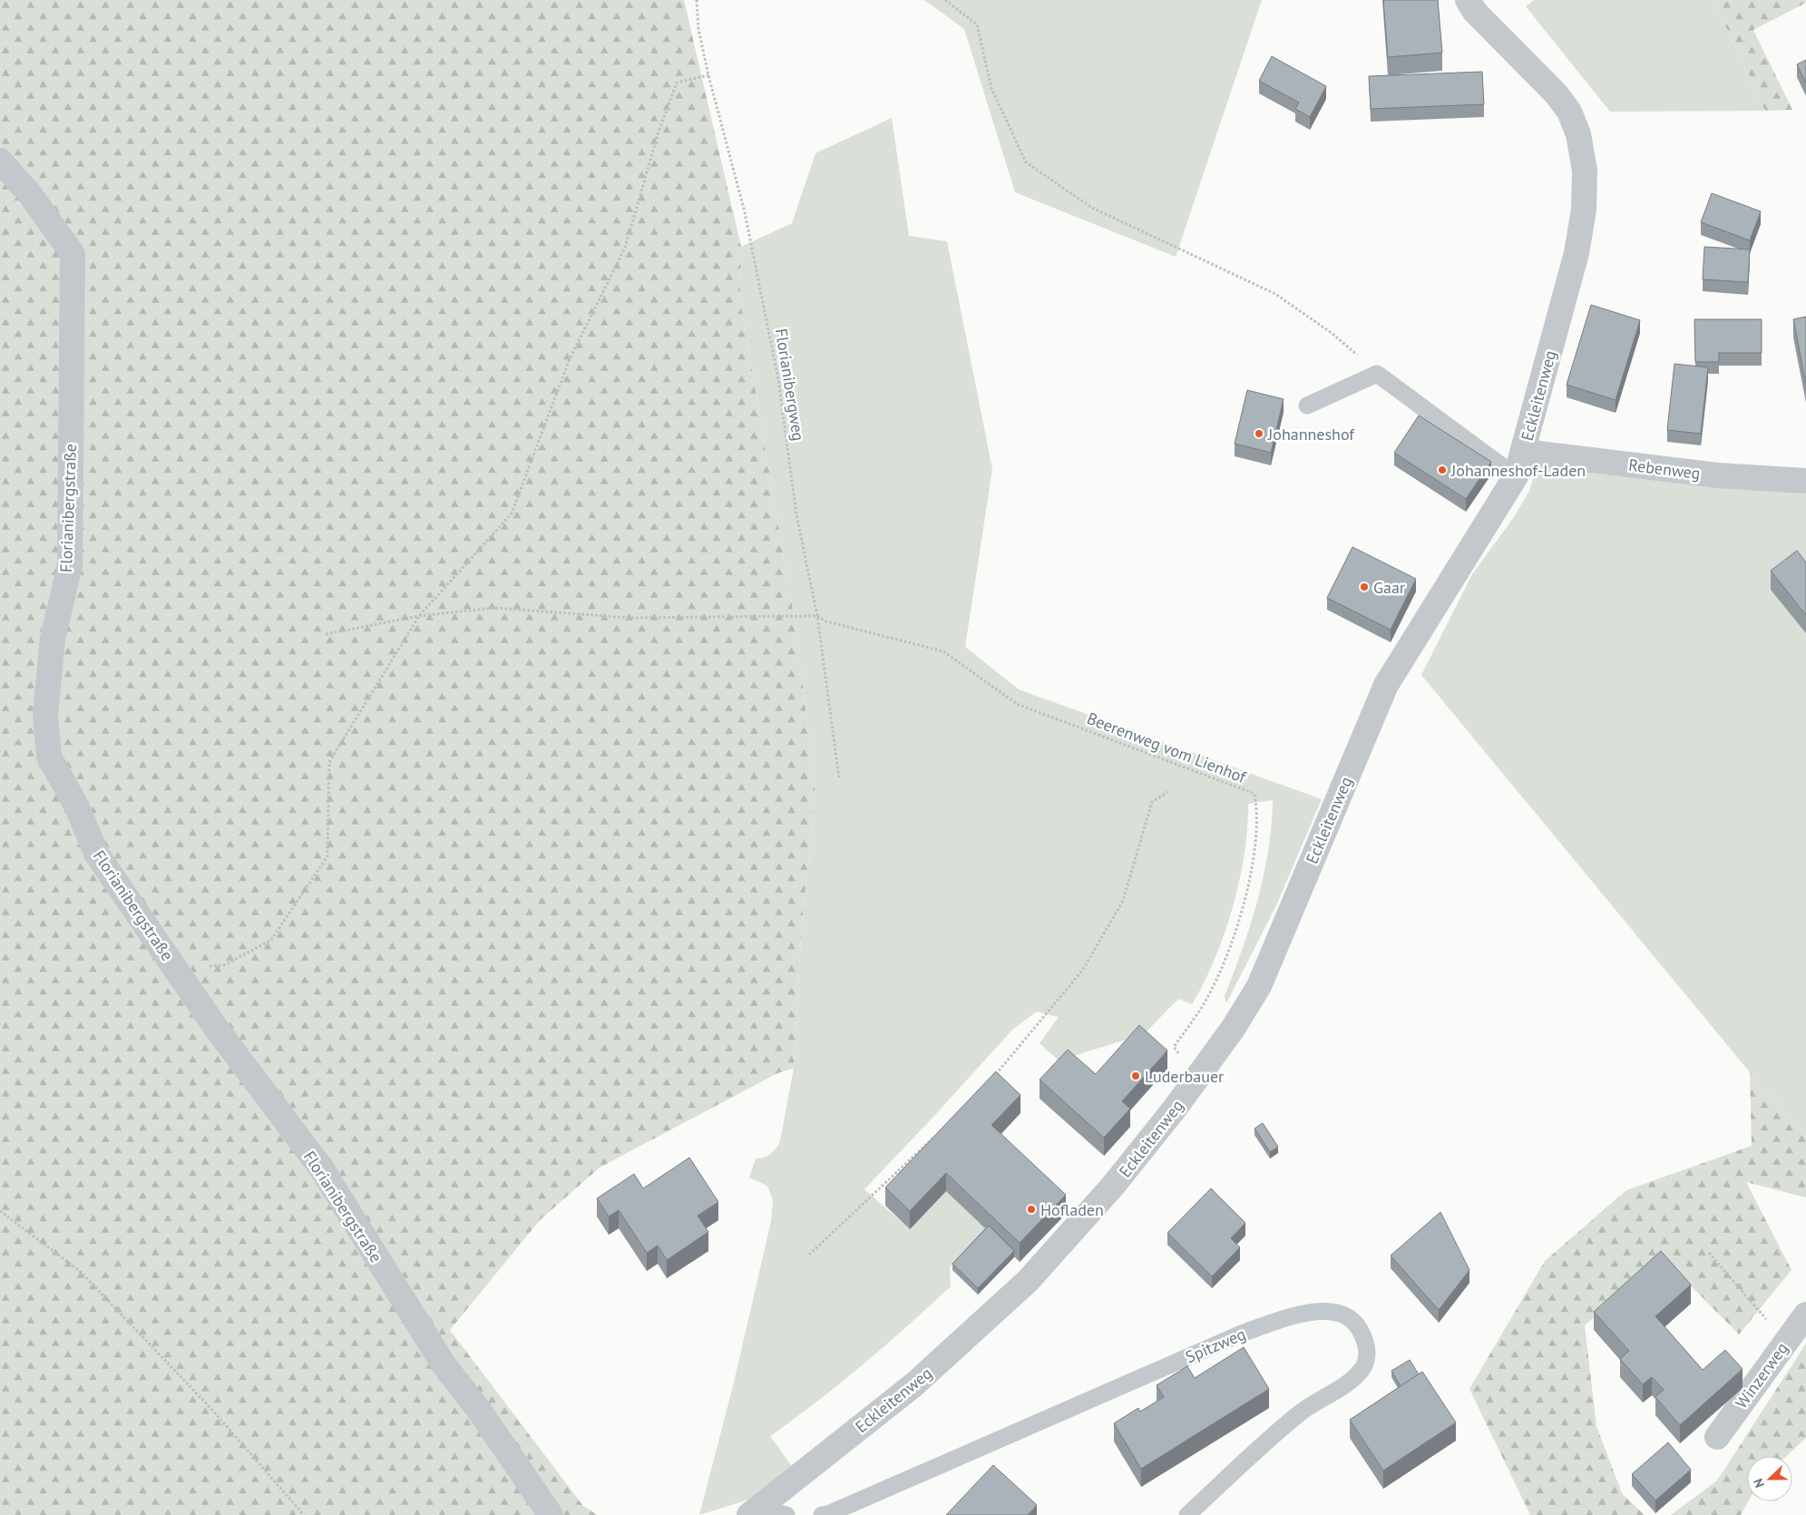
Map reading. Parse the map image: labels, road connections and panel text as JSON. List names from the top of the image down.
{
  "streets": {
    "street": [
      "Eckleitenweg",
      "Rebenweg",
      "Florianibergstraße",
      "Winzerweg"
    ],
    "lane": ["Spitzweg"],
    "path": ["Florianibergweg", "Beerenweg vom Lienhof"]
  },
  "crossings": [
    ["Florianibergweg", "Beerenweg vom Lienhof"],
    ["Eckleitenweg", "Rebenweg"],
    ["Eckleitenweg", "Beerenweg vom Lienhof"]
  ],
  "places": [
    "Johanneshof",
    "Johanneshof-Laden",
    "Gaar",
    "Luderbauer",
    "Hofladen"
  ],
  "north": "left"
}
